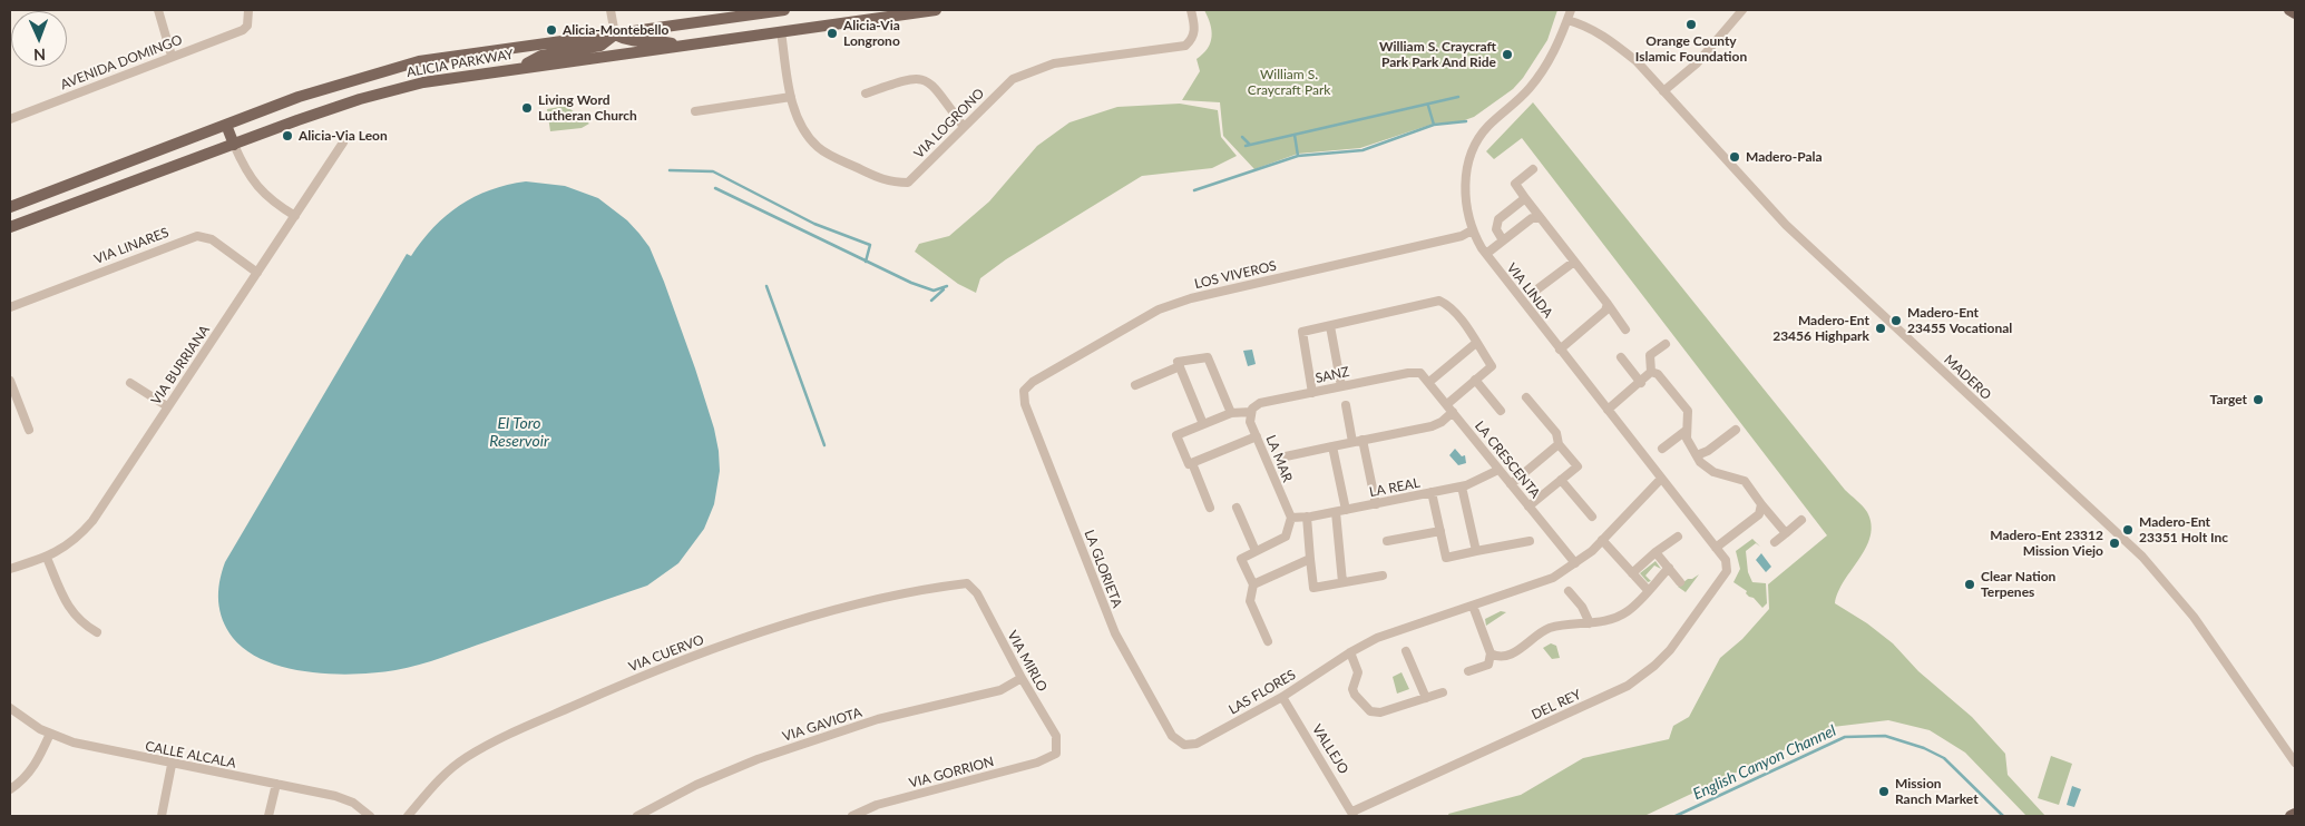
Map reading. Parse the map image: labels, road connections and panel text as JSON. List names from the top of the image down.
{
  "streets": {
    "main road": ["ALICIA PARKWAY"],
    "street": [
      "AVENIDA DOMINGO",
      "VIA LOGRONO",
      "VIA LINARES",
      "LOS VIVEROS",
      "VIA LINDA",
      "VIA BURRIANA",
      "SANZ",
      "MADERO",
      "LA MAR",
      "LA CRESCENTA",
      "LA REAL",
      "LA GLORIETA",
      "VIA CUERVO",
      "VIA MIRLO",
      "LAS FLORES",
      "DEL REY",
      "VIA GAVIOTA",
      "VALLEJO",
      "CALLE ALCALA",
      "VIA GORRION"
    ]
  },
  "crossings": [
    ["ALICIA PARKWAY", "VIA LOGRONO"],
    ["VIA LINARES", "VIA BURRIANA"],
    ["LOS VIVEROS", "VIA LINDA"],
    ["LOS VIVEROS", "LA GLORIETA"],
    ["VIA LINDA", "MADERO"],
    ["VIA LINDA", "LAS FLORES"],
    ["VIA LINDA", "DEL REY"],
    ["SANZ", "LA MAR"],
    ["SANZ", "LA CRESCENTA"],
    ["LA MAR", "LA REAL"],
    ["LA CRESCENTA", "LA REAL"],
    ["LA CRESCENTA", "LAS FLORES"],
    ["LA GLORIETA", "LAS FLORES"],
    ["VIA CUERVO", "VIA MIRLO"],
    ["VIA MIRLO", "VIA GAVIOTA"],
    ["VIA MIRLO", "VIA GORRION"],
    ["LAS FLORES", "VALLEJO"],
    ["DEL REY", "VALLEJO"]
  ],
  "water": ["El Toro Reservoir", "English Canyon Channel"],
  "parks": ["William S. Craycraft Park"],
  "places": [
    "Orange County Islamic Foundation",
    "Alicia-Montebello",
    "Alicia-Via Longrono",
    "William S. Craycraft Park Park And Ride",
    "Living Word Lutheran Church",
    "Alicia-Via Leon",
    "Madero-Pala",
    "Madero-Ent 23455 Vocational",
    "Madero-Ent 23456 Highpark",
    "Target",
    "Madero-Ent 23351 Holt Inc",
    "Madero-Ent 23312 Mission Viejo",
    "Clear Nation Terpenes",
    "Mission Ranch Market"
  ],
  "north": "bottom"
}
